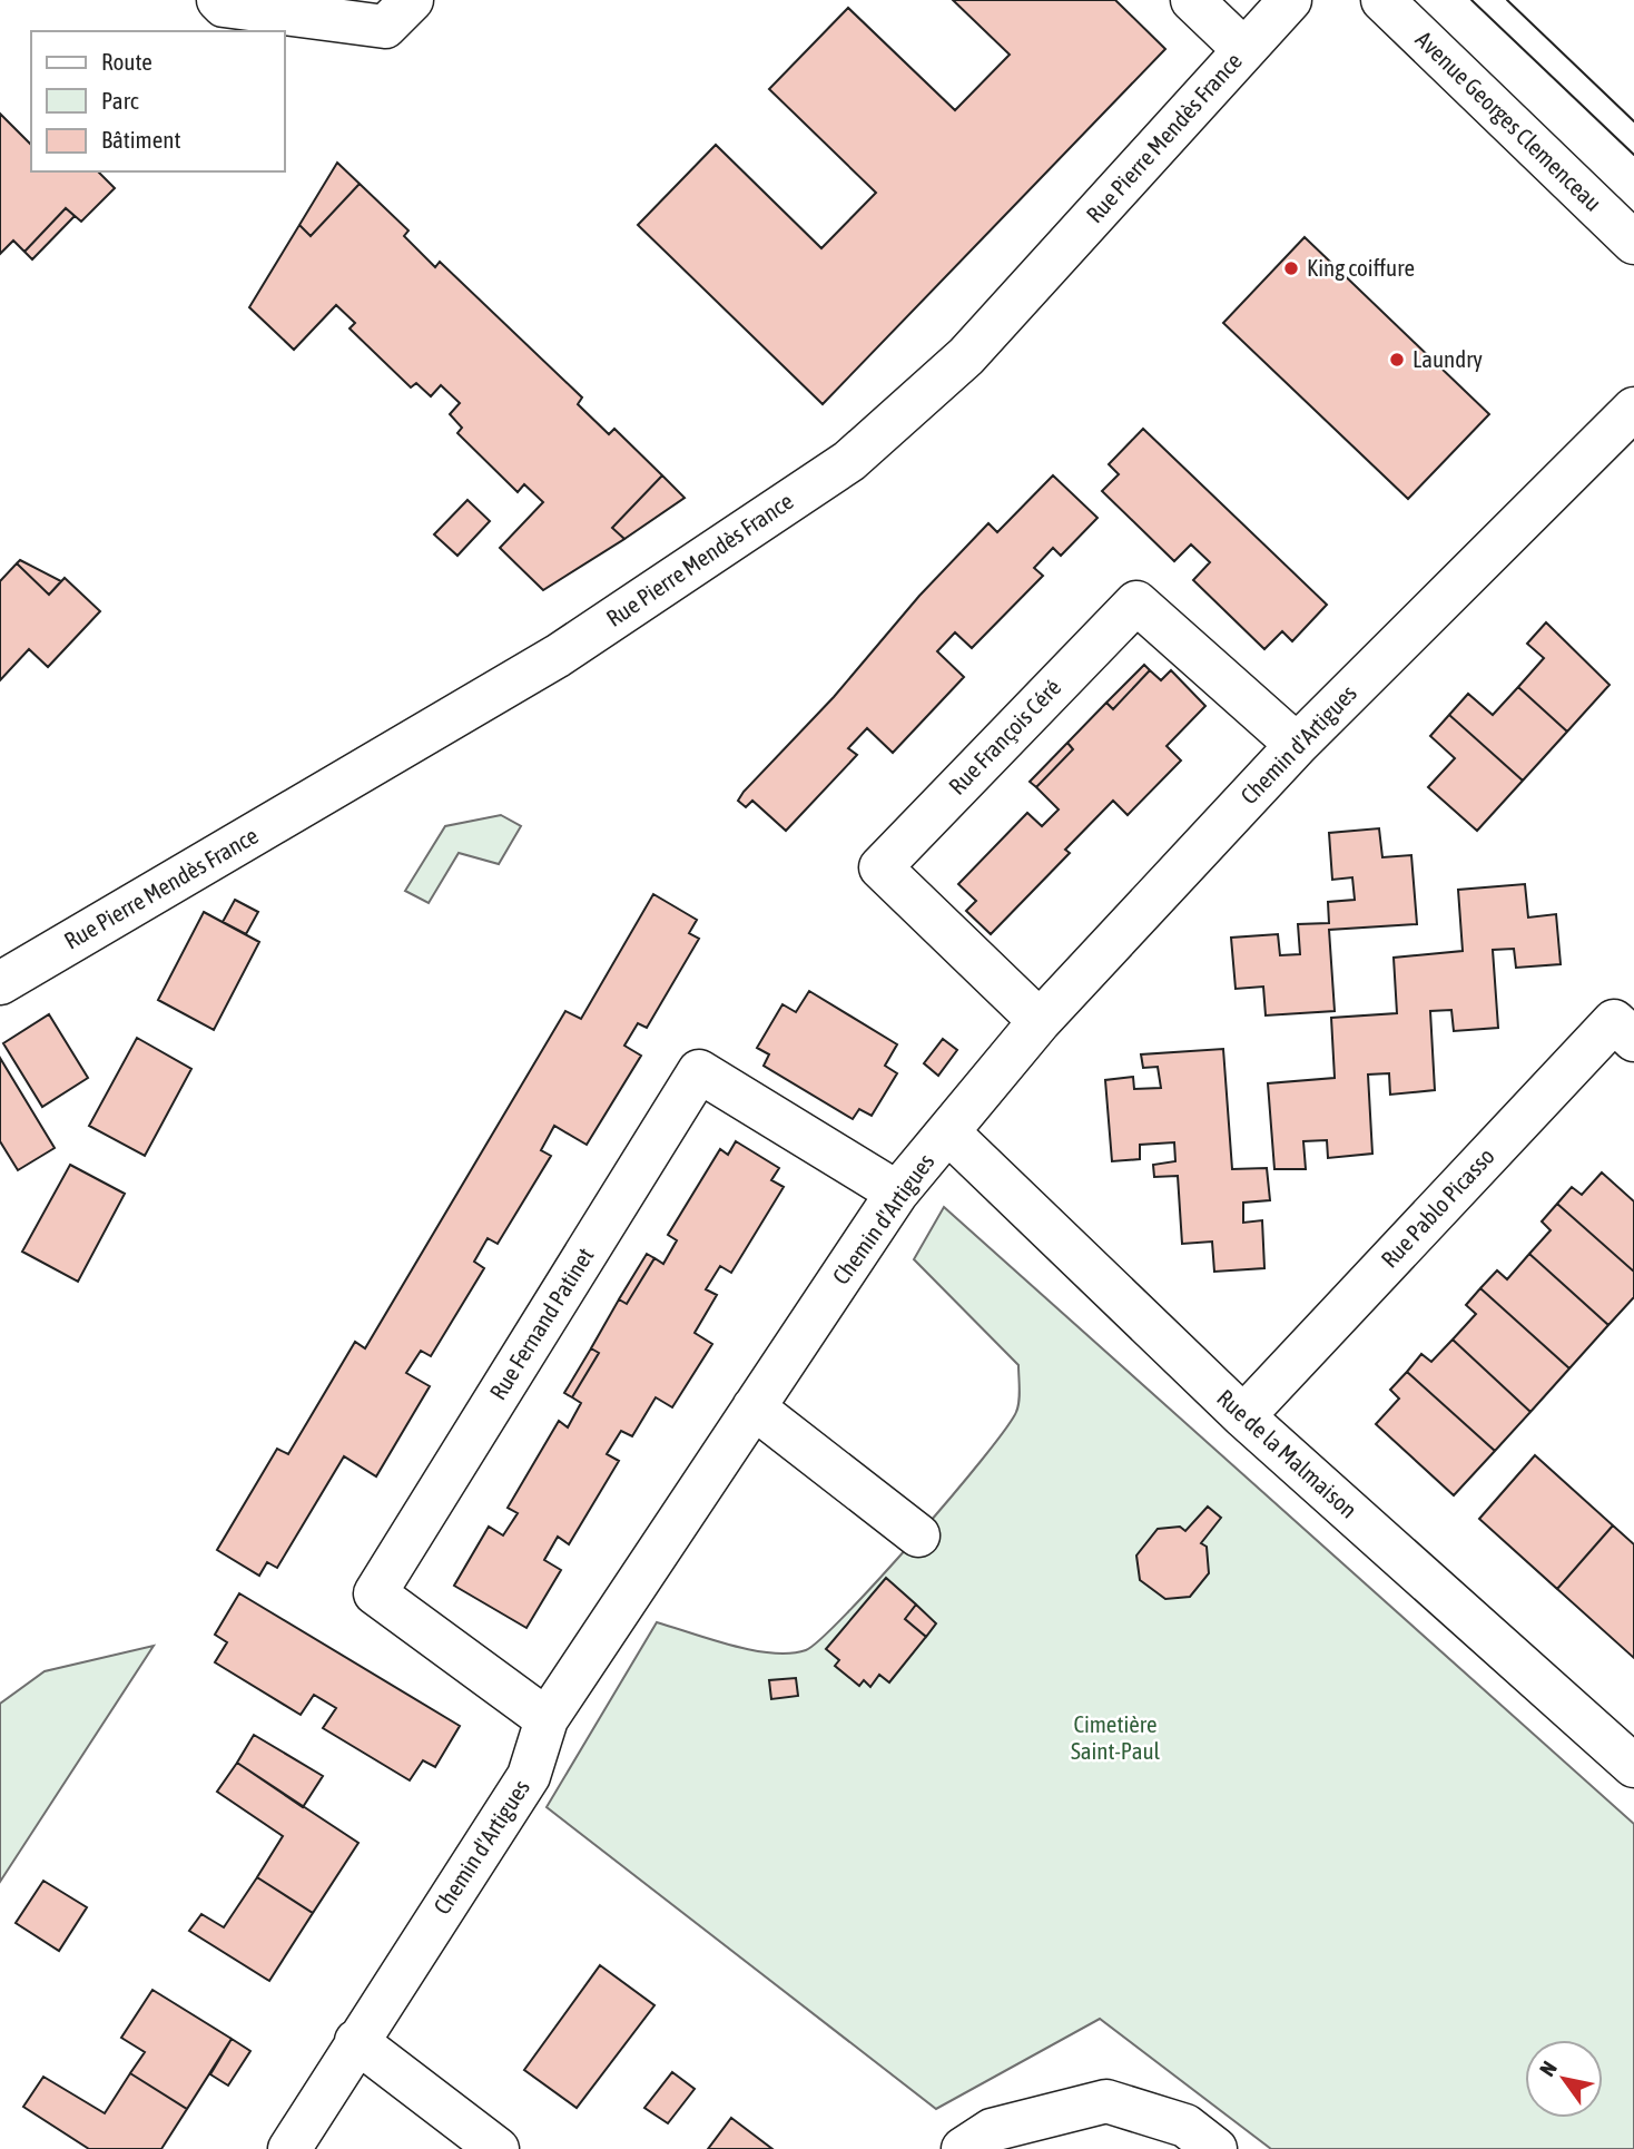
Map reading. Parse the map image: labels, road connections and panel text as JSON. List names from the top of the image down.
{
  "streets": {
    "street": [
      "Avenue Georges Clemenceau",
      "Rue Pierre Mendès France",
      "Rue François Céré",
      "Chemin d'Artigues",
      "Rue Pablo Picasso",
      "Rue Fernand Patinet",
      "Rue de la Malmaison"
    ]
  },
  "crossings": [
    ["Rue François Céré", "Chemin d'Artigues"],
    ["Chemin d'Artigues", "Rue Fernand Patinet"],
    ["Chemin d'Artigues", "Rue de la Malmaison"],
    ["Rue Pablo Picasso", "Rue de la Malmaison"]
  ],
  "parks": ["Cimetière Saint-Paul"],
  "places": ["King coiffure", "Laundry"],
  "legend": ["Route", "Parc", "Bâtiment"],
  "north": "top left"
}
